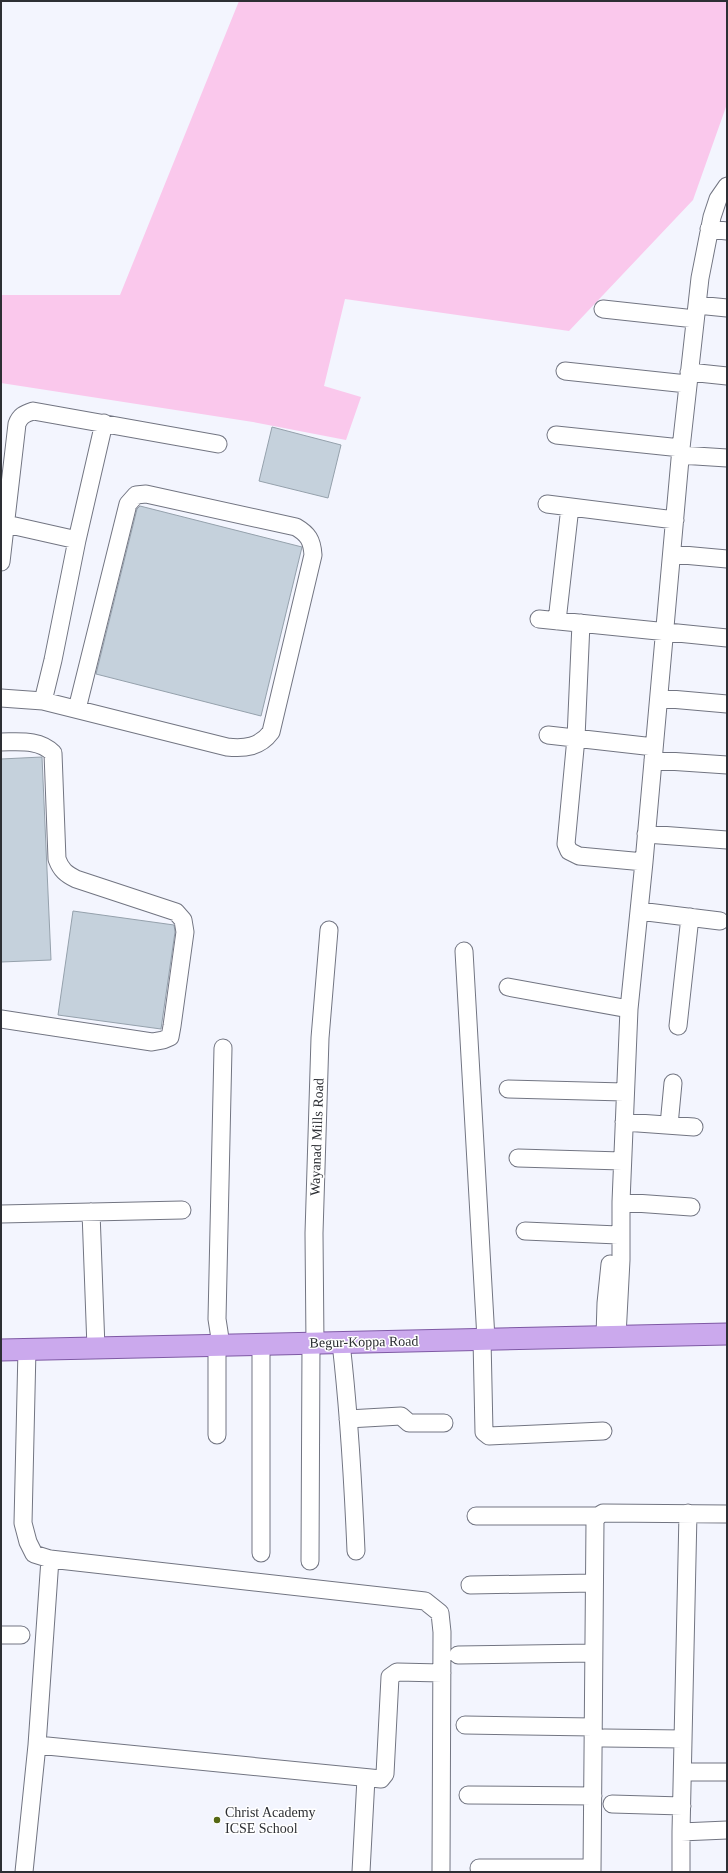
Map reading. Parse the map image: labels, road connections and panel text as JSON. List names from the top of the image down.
{
  "streets": {
    "main road": ["Begur-Koppa Road"],
    "street": ["Wayanad Mills Road"]
  },
  "crossings": [
    ["Wayanad Mills Road", "Begur-Koppa Road"]
  ],
  "places": ["Christ Academy ICSE School"]
}
